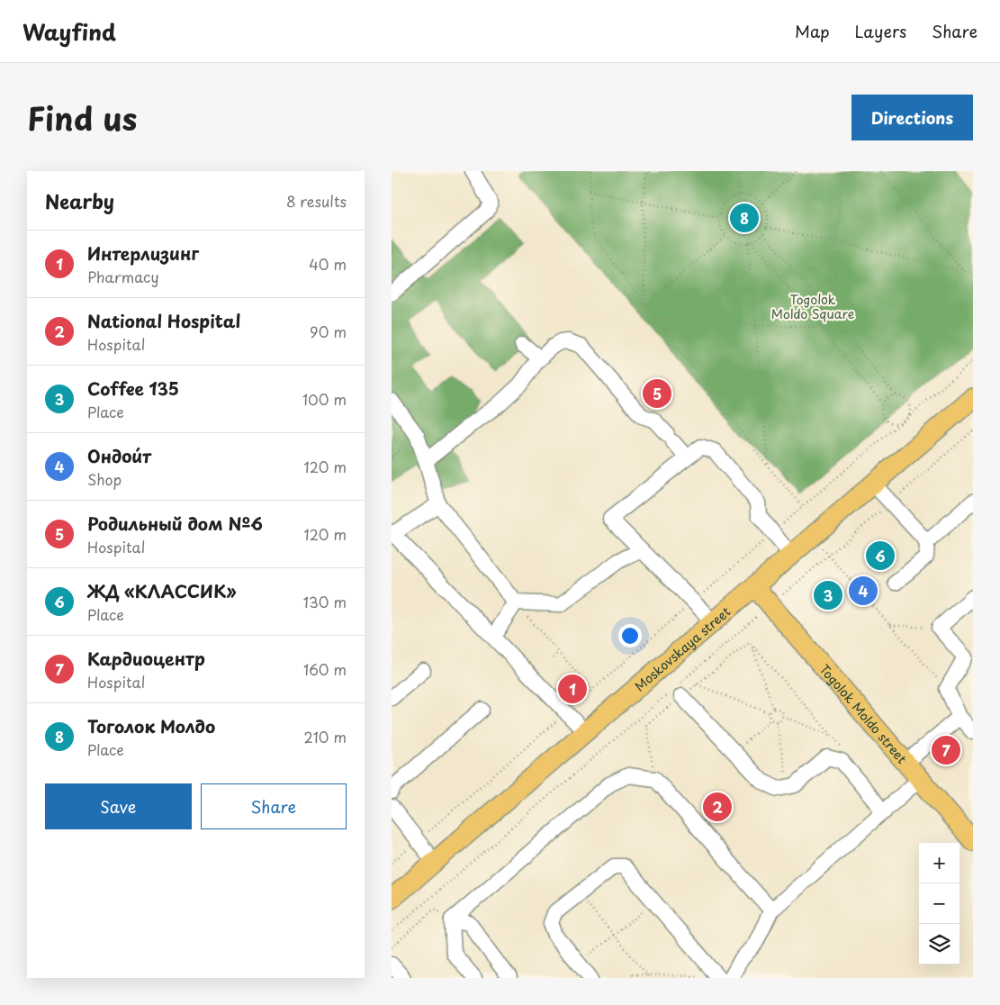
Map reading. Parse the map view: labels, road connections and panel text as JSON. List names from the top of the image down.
{
  "streets": {
    "main road": ["Moskovskaya street", "Togolok Moldo street"]
  },
  "crossings": [
    ["Moskovskaya street", "Togolok Moldo street"]
  ],
  "parks": ["Togolok Moldo Square"],
  "page": {
    "header": "Wayfind",
    "nav": ["Map", "Layers", "Share"],
    "title": "Find us",
    "buttons": [
      "Directions",
      ["Save", "Share"]
    ],
    "heading": ["Nearby", "8 results"],
    "pins": [
      "8",
      "5",
      "6",
      "4",
      "3",
      "1",
      "7",
      "2"
    ],
    "list": [
      {
        "mark": "1",
        "name": "Интерлизинг",
        "note": "Pharmacy",
        "value": "40 m"
      },
      {
        "mark": "2",
        "name": "National Hospital",
        "note": "Hospital",
        "value": "90 m"
      },
      {
        "mark": "3",
        "name": "Coffee 135",
        "note": "Place",
        "value": "100 m"
      },
      {
        "mark": "4",
        "name": "Ондои́т",
        "note": "Shop",
        "value": "120 m"
      },
      {
        "mark": "5",
        "name": "Родильный дом №6",
        "note": "Hospital",
        "value": "120 m"
      },
      {
        "mark": "6",
        "name": "ЖД «КЛАССИК»",
        "note": "Place",
        "value": "130 m"
      },
      {
        "mark": "7",
        "name": "Кардиоцентр",
        "note": "Hospital",
        "value": "160 m"
      },
      {
        "mark": "8",
        "name": "Тоголок Молдо",
        "note": "Place",
        "value": "210 m"
      }
    ],
    "map_buttons": ["+", "−"]
  }
}
